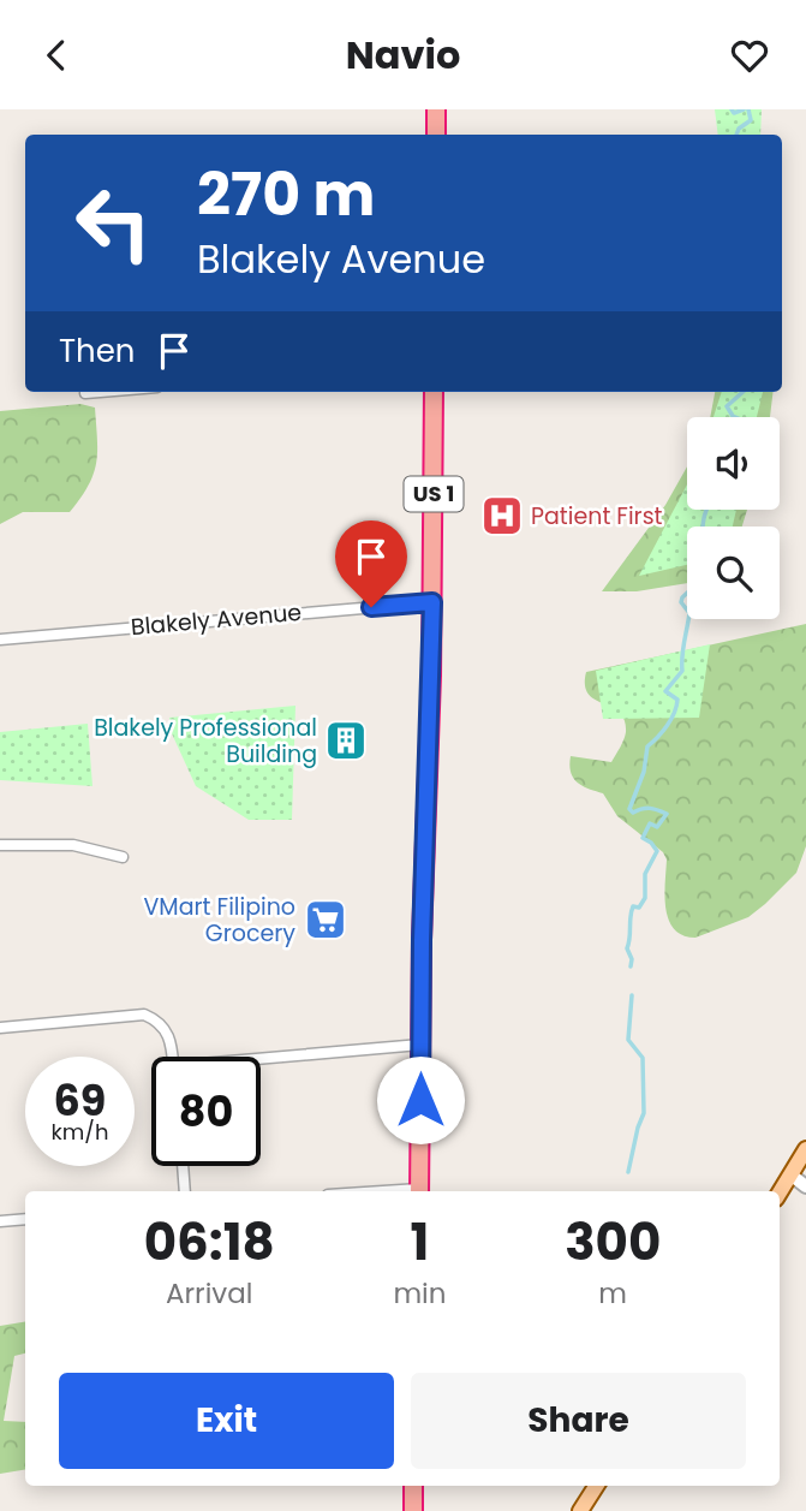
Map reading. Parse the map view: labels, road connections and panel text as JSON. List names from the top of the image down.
{
  "streets": {
    "highway": ["US 1"],
    "street": ["Blakely Avenue"]
  },
  "crossings": [
    ["US 1", "Blakely Avenue"]
  ],
  "places": {
    "hospital": ["Patient First"],
    "building": ["Blakely Professional Building"],
    "supermarket": ["VMart Filipino Grocery"]
  },
  "page": {
    "header": "Navio",
    "turn": ["270 m", "Blakely Avenue"],
    "then": "Then",
    "speed": "69 km/h",
    "limit": "80",
    "eta": [
      "06:18",
      "Arrival",
      "1",
      "min",
      "300",
      "m"
    ],
    "buttons": ["Exit", "Share"]
  }
}
